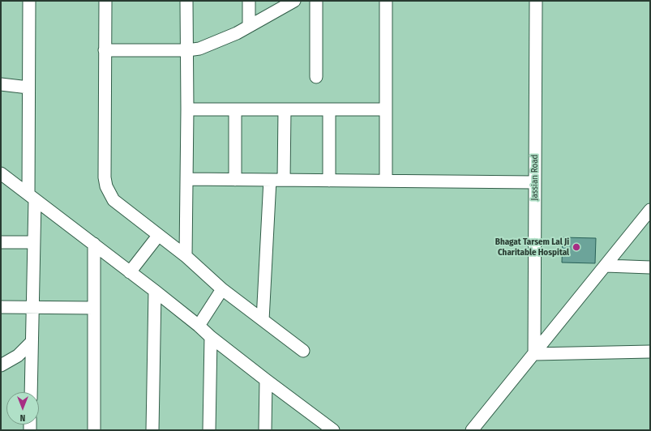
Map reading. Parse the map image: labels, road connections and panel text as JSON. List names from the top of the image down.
{
  "streets": {
    "street": ["Jassian Road"]
  },
  "places": ["Bhagat Tarsem Lal Ji Charitable Hospital"],
  "north": "bottom"
}
